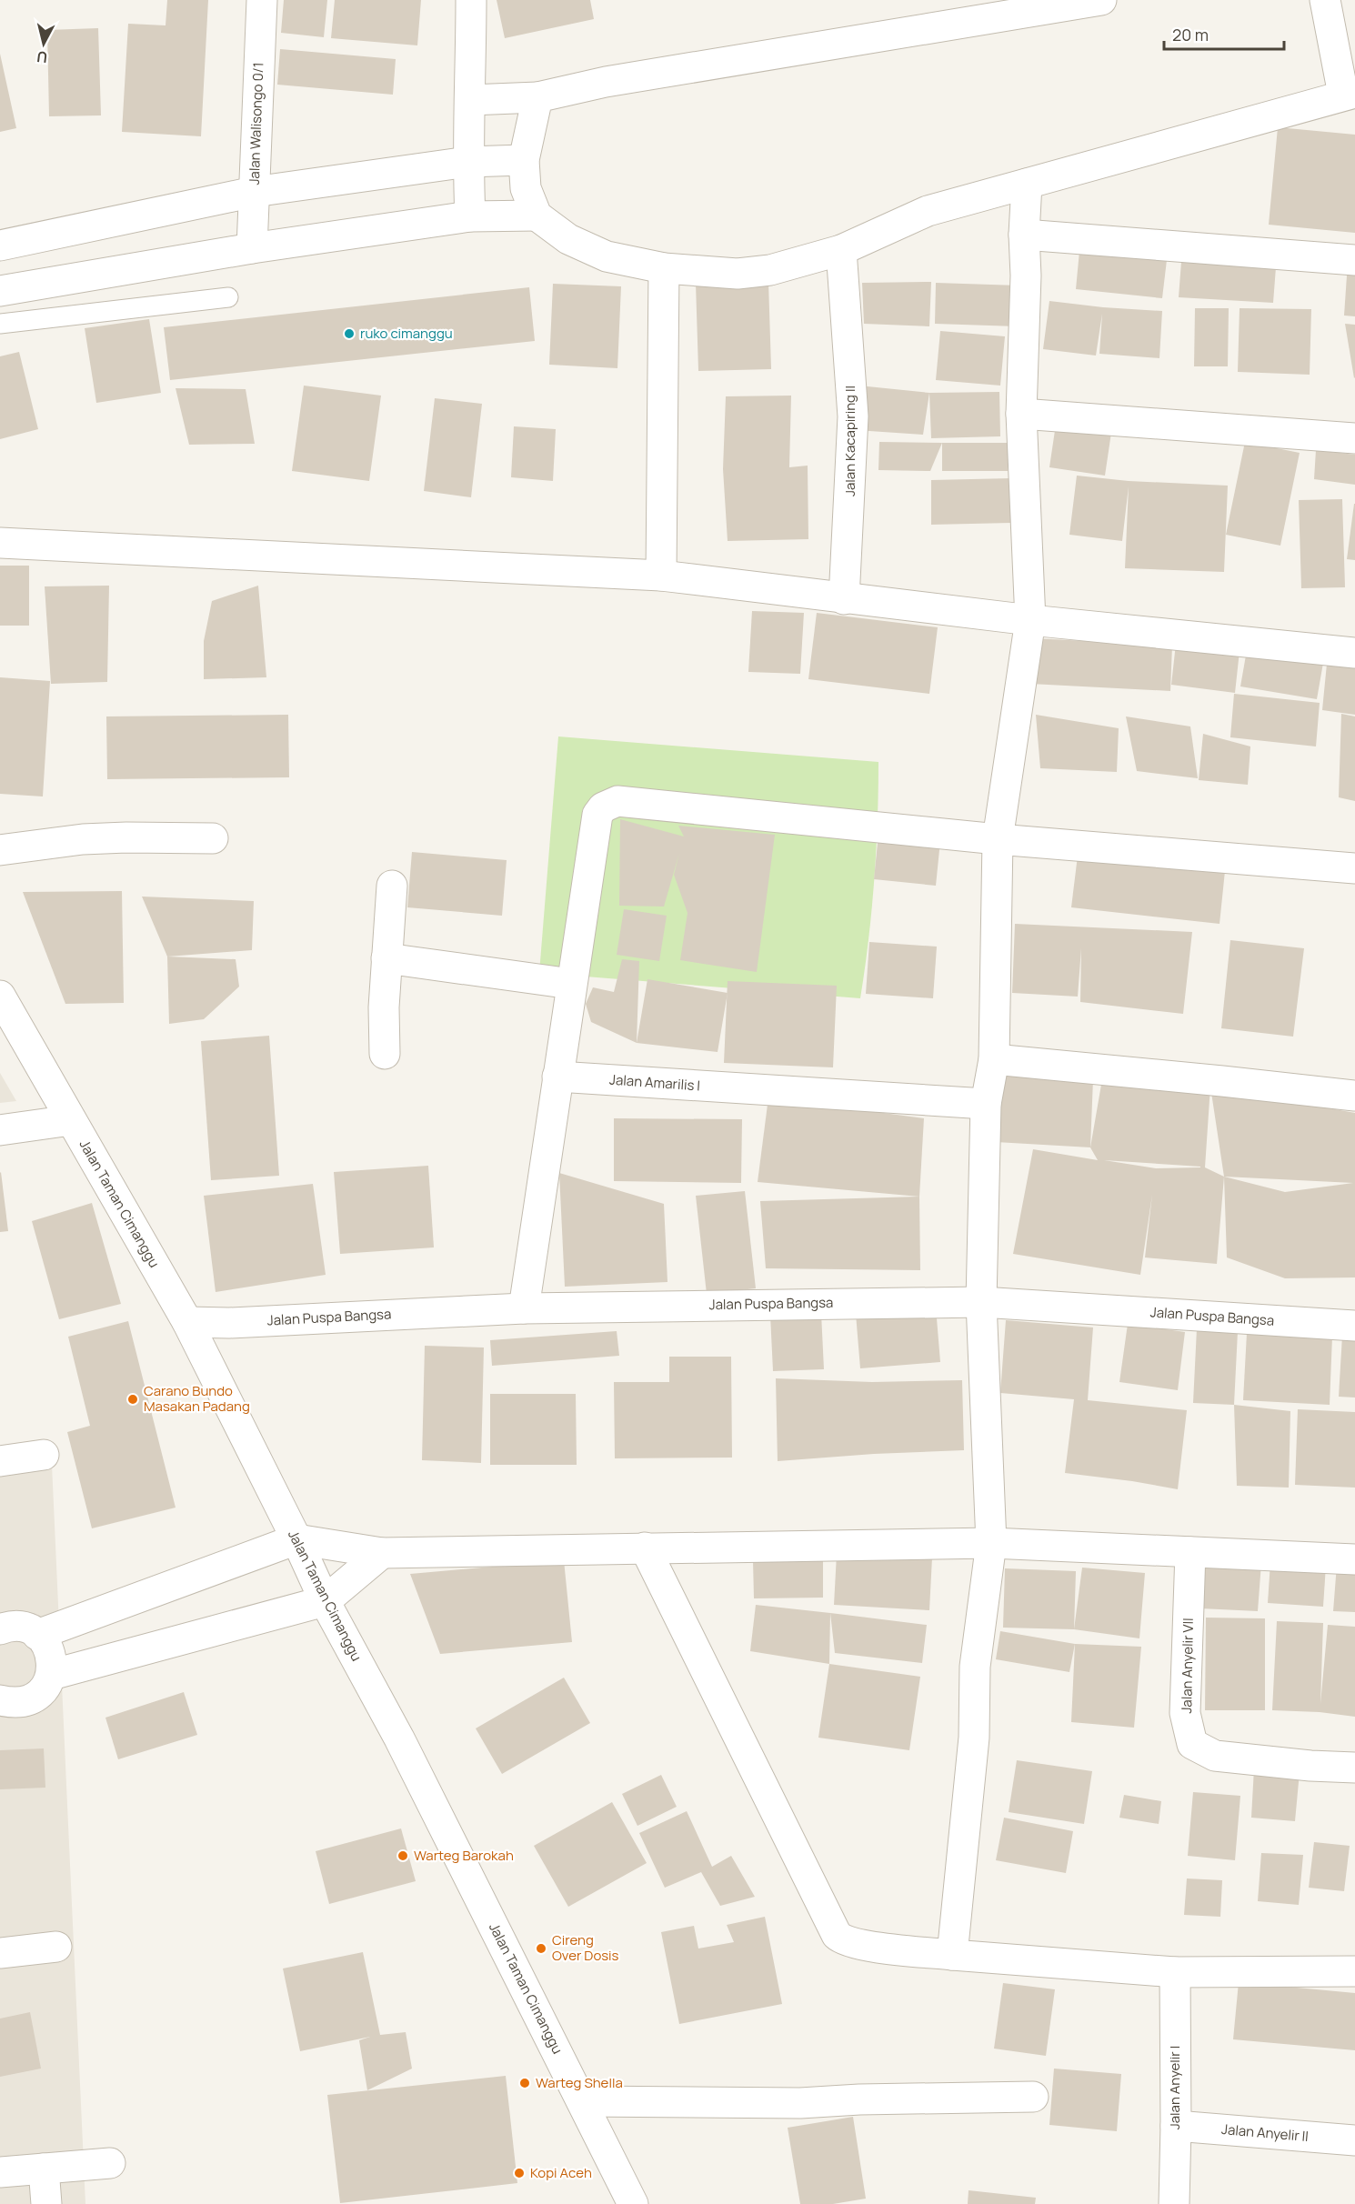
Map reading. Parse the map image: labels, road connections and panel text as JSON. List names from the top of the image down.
{
  "streets": {
    "street": [
      "Jalan Walisongo 0/1",
      "Jalan Kacapiring II",
      "Jalan Amarilis I",
      "Jalan Taman Cimanggu",
      "Jalan Puspa Bangsa",
      "Jalan Anyelir VII",
      "Jalan Anyelir I",
      "Jalan Anyelir II"
    ]
  },
  "crossings": [
    ["Jalan Taman Cimanggu", "Jalan Puspa Bangsa"],
    ["Jalan Anyelir I", "Jalan Anyelir II"]
  ],
  "places": [
    "ruko cimanggu",
    "Carano Bundo Masakan Padang",
    "Warteg Barokah",
    "Cireng Over Dosis",
    "Warteg Shella",
    "Kopi Aceh"
  ],
  "scale_bar": "20 m",
  "north": "bottom"
}
